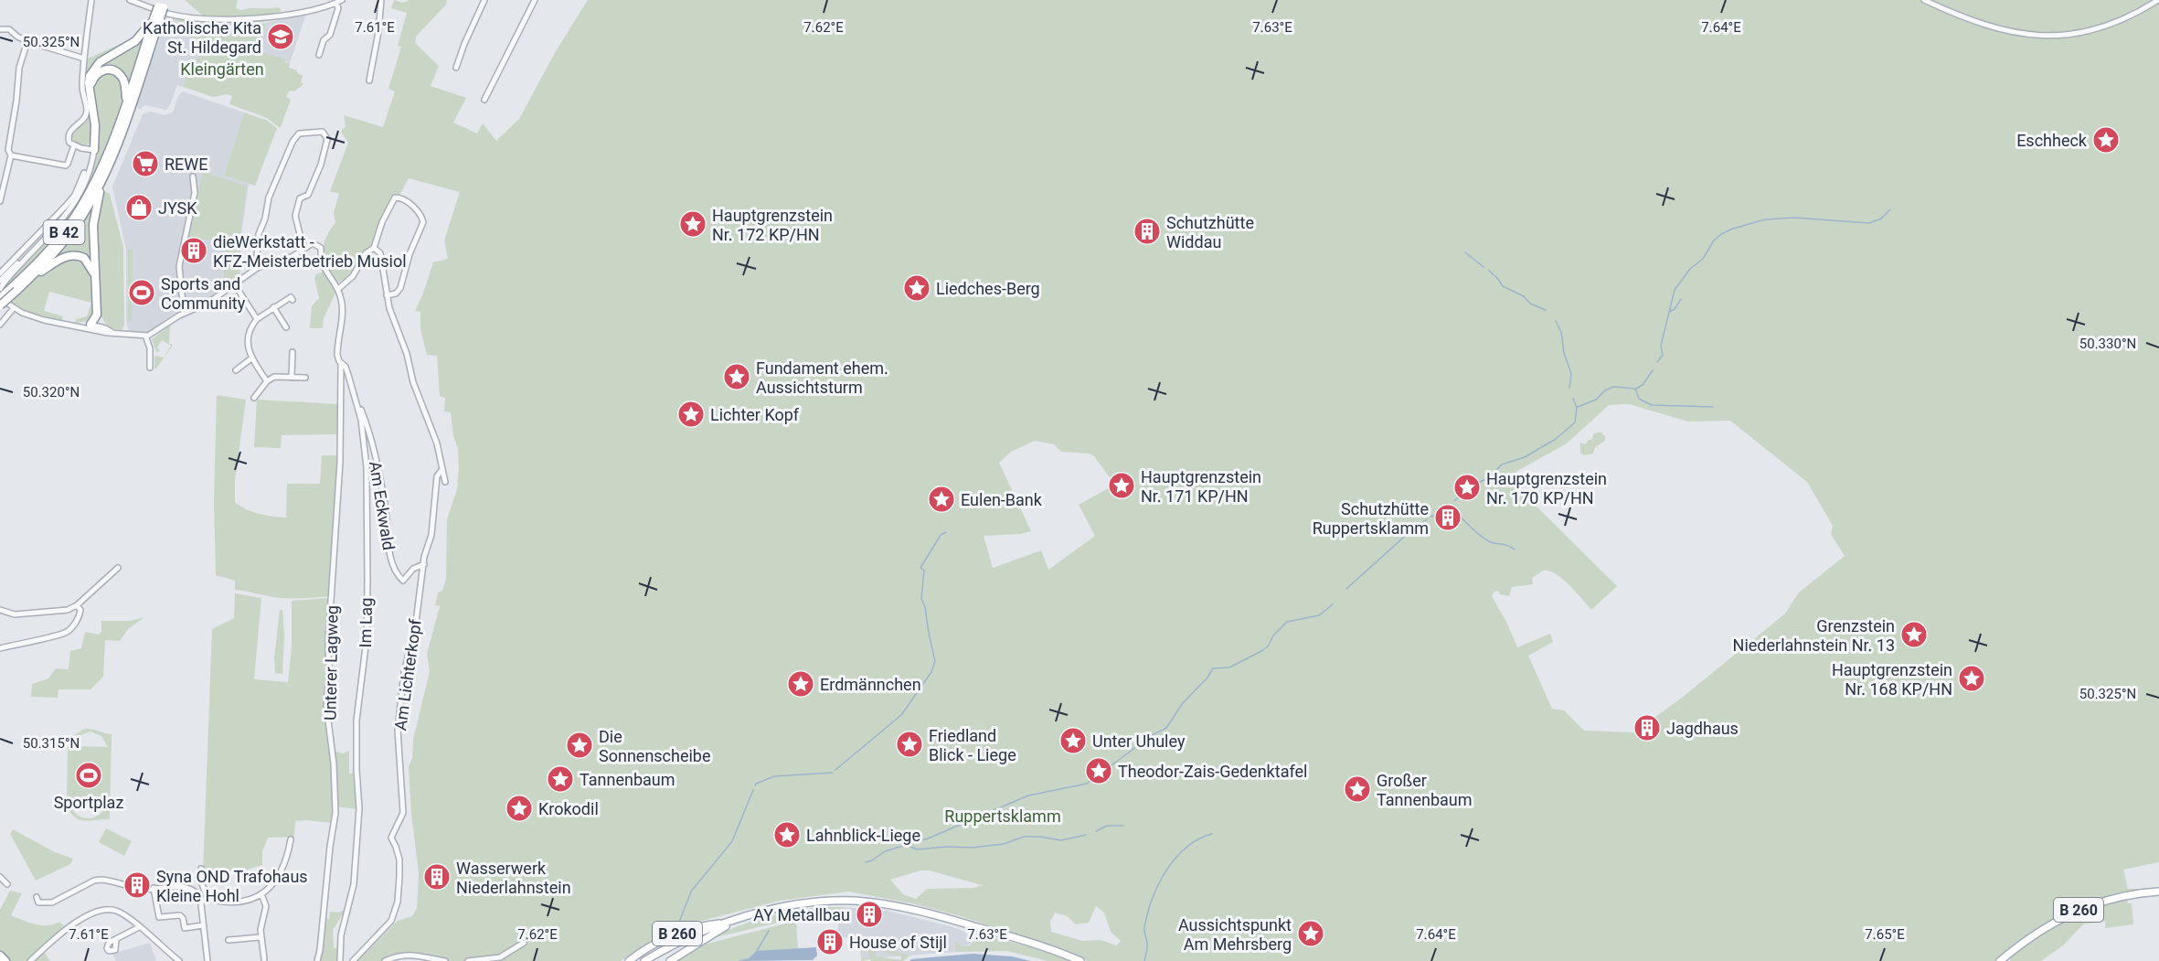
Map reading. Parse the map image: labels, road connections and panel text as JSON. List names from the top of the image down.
{
  "streets": {
    "highway": ["B 42"],
    "main road": ["B 260"],
    "street": [
      "Am Eckwald",
      "Im Lag",
      "Unterer Lagweg",
      "Am Lichterkopf"
    ]
  },
  "crossings": [
    ["Am Eckwald", "Im Lag"],
    ["Am Eckwald", "Am Lichterkopf"],
    ["Im Lag", "Unterer Lagweg"]
  ],
  "parks": ["Kleingärten", "Ruppertsklamm"],
  "places": {
    "school or university": ["Katholische Kita St. Hildegard"],
    "place": [
      "Eschheck",
      "Hauptgrenzstein Nr. 172 KP/HN",
      "Liedches-Berg",
      "Fundament ehem. Aussichtsturm",
      "Lichter Kopf",
      "Hauptgrenzstein Nr. 171 KP/HN",
      "Hauptgrenzstein Nr. 170 KP/HN",
      "Eulen-Bank",
      "Grenzstein Niederlahnstein Nr. 13",
      "Hauptgrenzstein Nr. 168 KP/HN",
      "Erdmännchen",
      "Unter Uhuley",
      "Friedland Blick - Liege",
      "Die Sonnenscheibe",
      "Theodor-Zais-Gedenktafel",
      "Tannenbaum",
      "Großer Tannenbaum",
      "Krokodil",
      "Lahnblick-Liege",
      "Aussichtspunkt Am Mehrsberg"
    ],
    "supermarket": ["REWE"],
    "shop": ["JYSK"],
    "building": [
      "Schutzhütte Widdau",
      "dieWerkstatt - KFZ-Meisterbetrieb Musiol",
      "Schutzhütte Ruppertsklamm",
      "Jagdhaus",
      "Wasserwerk Niederlahnstein",
      "Syna OND Trafohaus Kleine Hohl",
      "AY Metallbau",
      "House of Stijl"
    ],
    "sports": ["Sports and Community", "Sportplaz"]
  },
  "coordinates": [
    "7.61°E",
    "7.62°E",
    "7.63°E",
    "7.64°E",
    "50.325°N",
    "50.330°N",
    "50.320°N",
    "50.315°N",
    "7.65°E"
  ]
}
